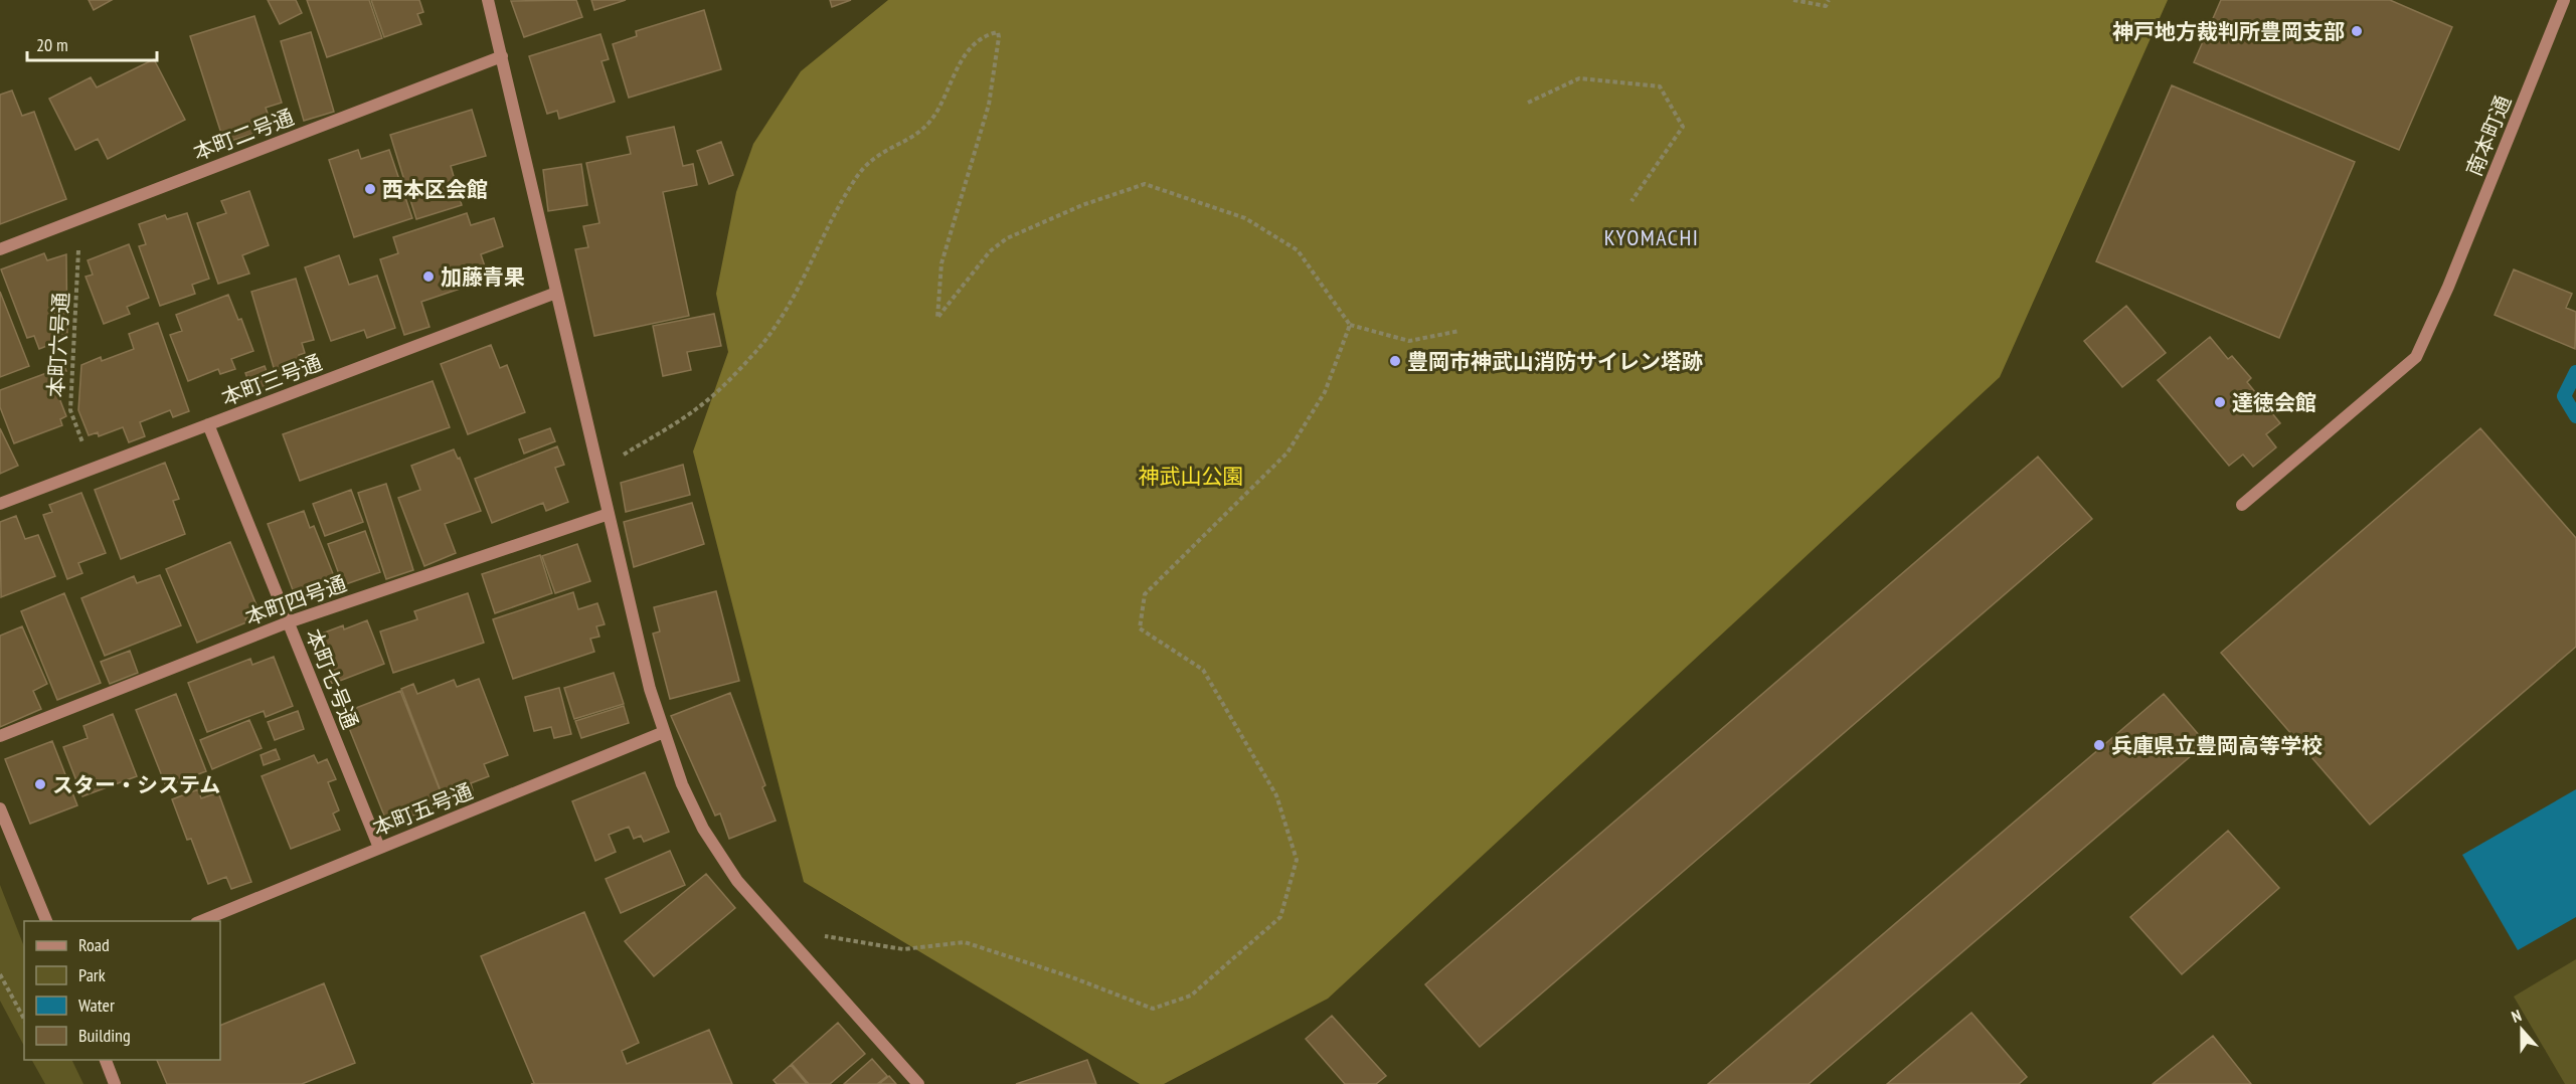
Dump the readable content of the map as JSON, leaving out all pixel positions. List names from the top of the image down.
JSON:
{
  "streets": {
    "street": [
      "本町二号通",
      "南本町通",
      "本町三号通",
      "本町四号通",
      "本町七号通",
      "本町五号通"
    ],
    "path": ["本町六号通"]
  },
  "crossings": [
    ["本町二号通", "本町六号通"],
    ["本町六号通", "本町三号通"],
    ["本町三号通", "本町七号通"],
    ["本町四号通", "本町七号通"],
    ["本町七号通", "本町五号通"]
  ],
  "districts": ["KYOMACHI"],
  "parks": ["神武山公園"],
  "places": [
    "神戸地方裁判所豊岡支部",
    "西本区会館",
    "加藤青果",
    "豊岡市神武山消防サイレン塔跡",
    "達徳会館",
    "兵庫県立豊岡高等学校",
    "スター・システム"
  ],
  "legend": [
    "Road",
    "Park",
    "Water",
    "Building"
  ],
  "scale_bar": "20 m",
  "north": "top"
}
